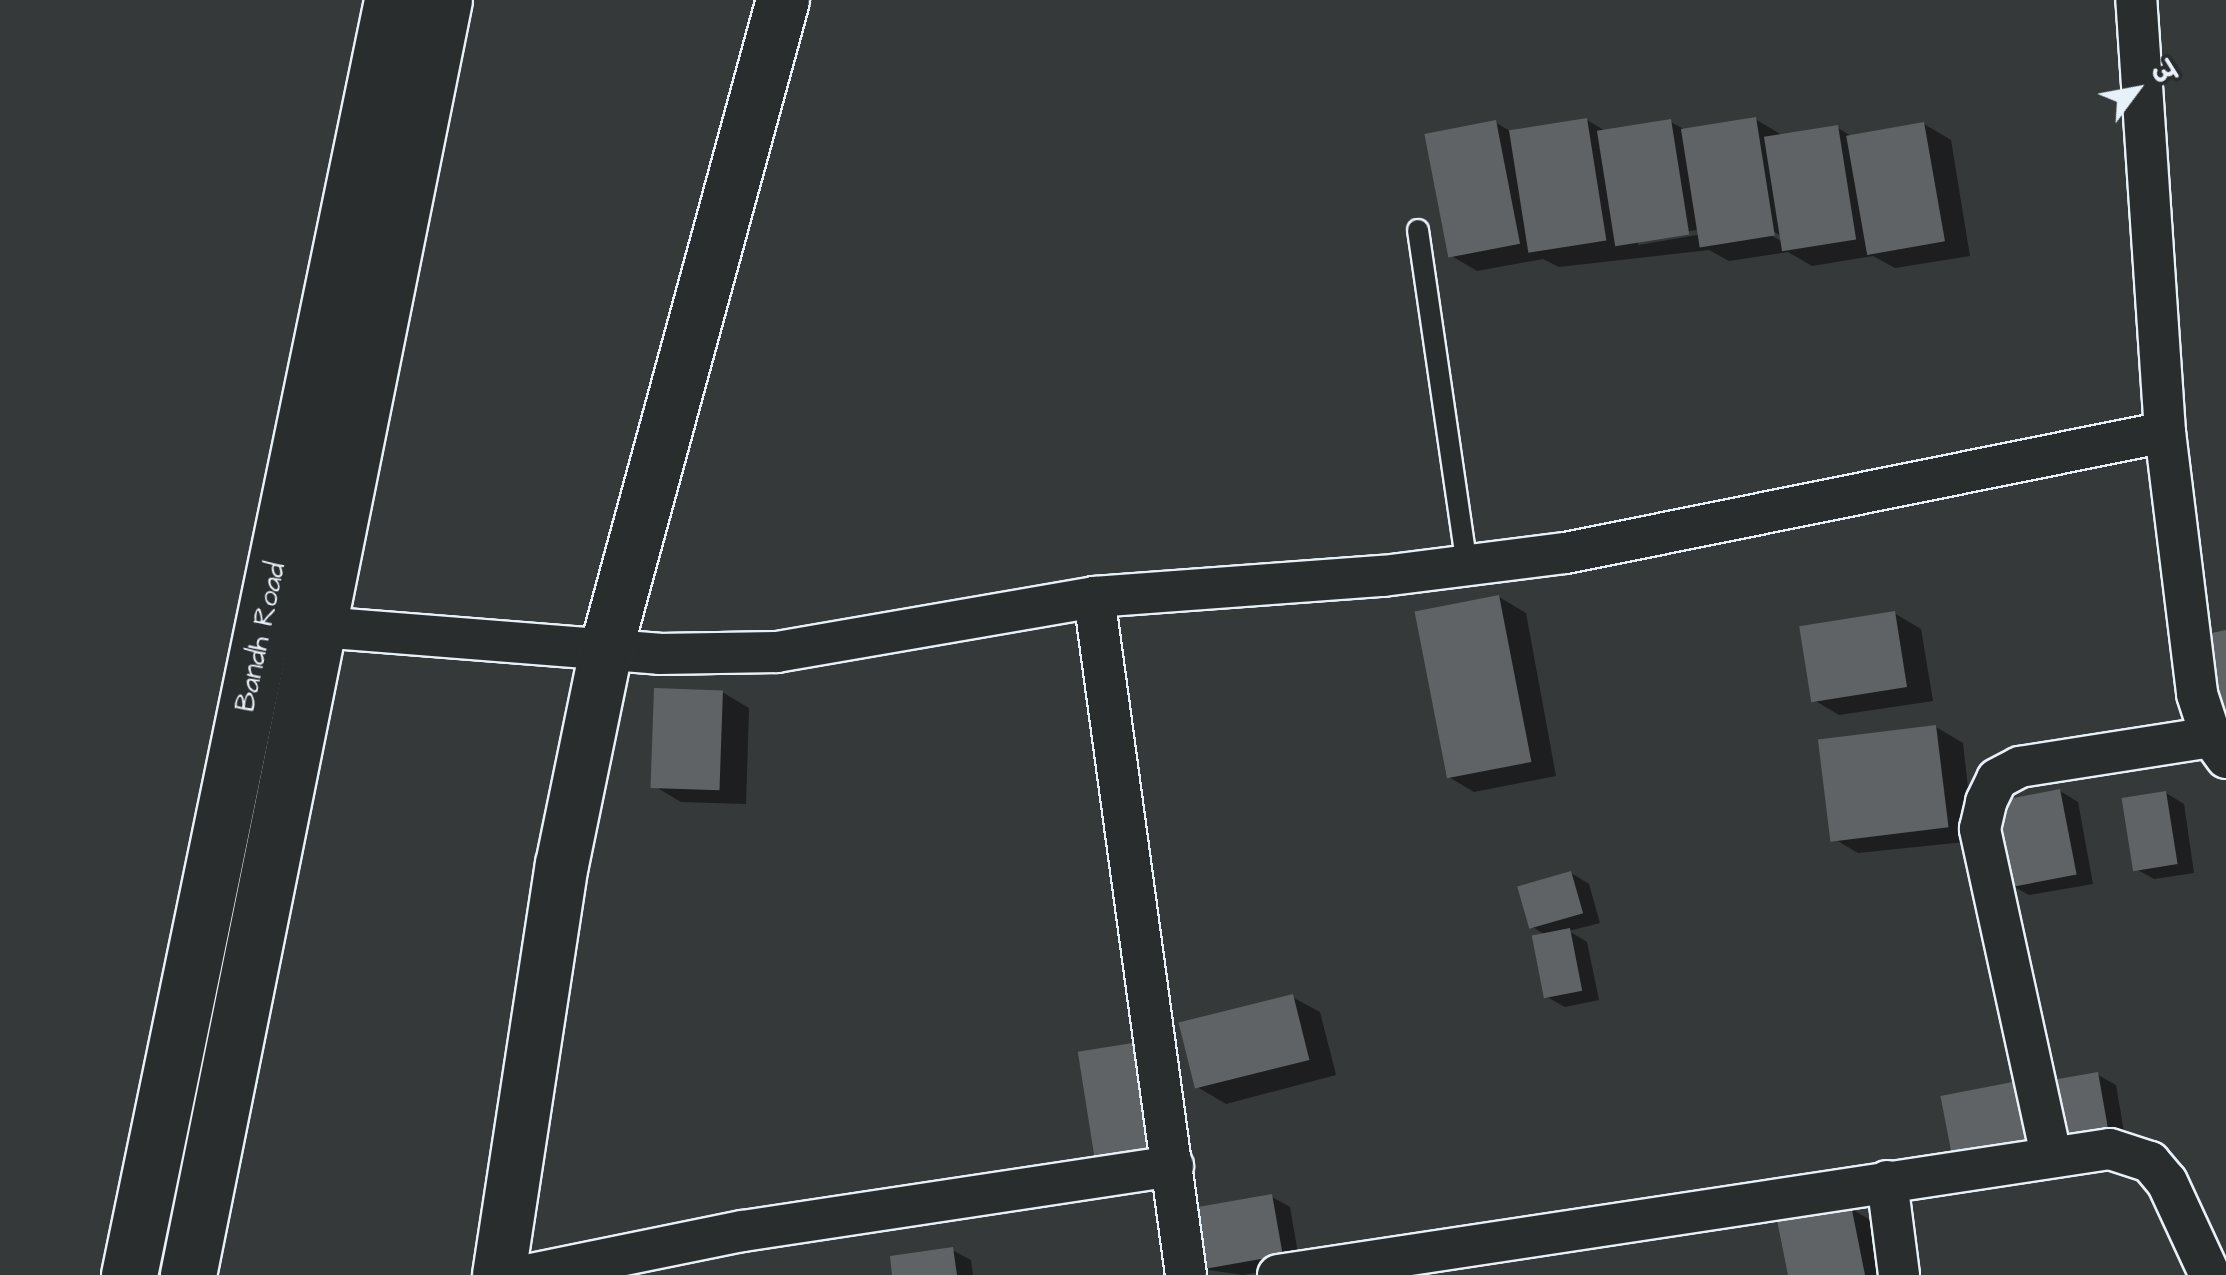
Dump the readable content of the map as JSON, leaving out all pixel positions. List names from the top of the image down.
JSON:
{
  "streets": {
    "main road": ["Bandh Road"]
  },
  "north": "top right"
}
